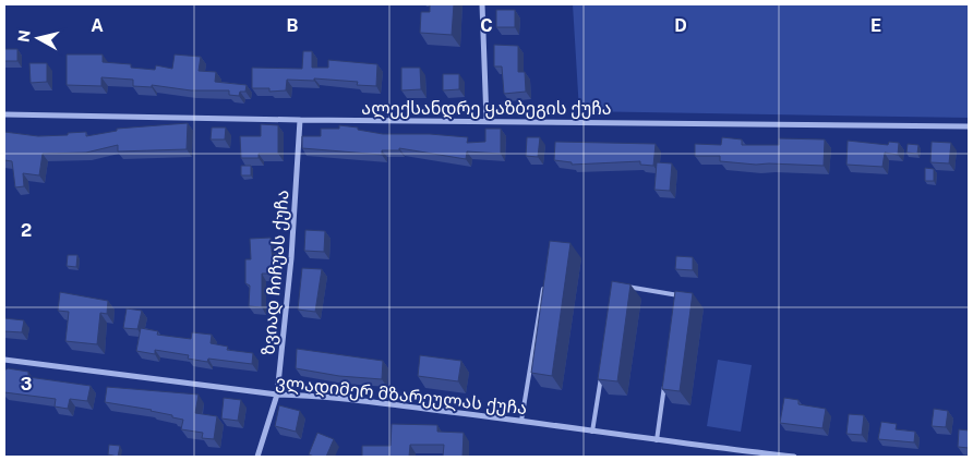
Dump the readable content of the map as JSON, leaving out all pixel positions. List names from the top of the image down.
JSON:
{
  "streets": {
    "street": ["ალექსანდრე ყაზბეგის ქუჩა", "ზვიად ჩიჩუას ქუჩა", "ვლადიმერ მზარეულას ქუჩა"]
  },
  "crossings": [
    ["ალექსანდრე ყაზბეგის ქუჩა", "ზვიად ჩიჩუას ქუჩა"],
    ["ზვიად ჩიჩუას ქუჩა", "ვლადიმერ მზარეულას ქუჩა"]
  ],
  "north": "left",
  "grid": {
    "columns": [
      "A",
      "B",
      "C",
      "D",
      "E"
    ],
    "rows": ["2", "3"]
  }
}
